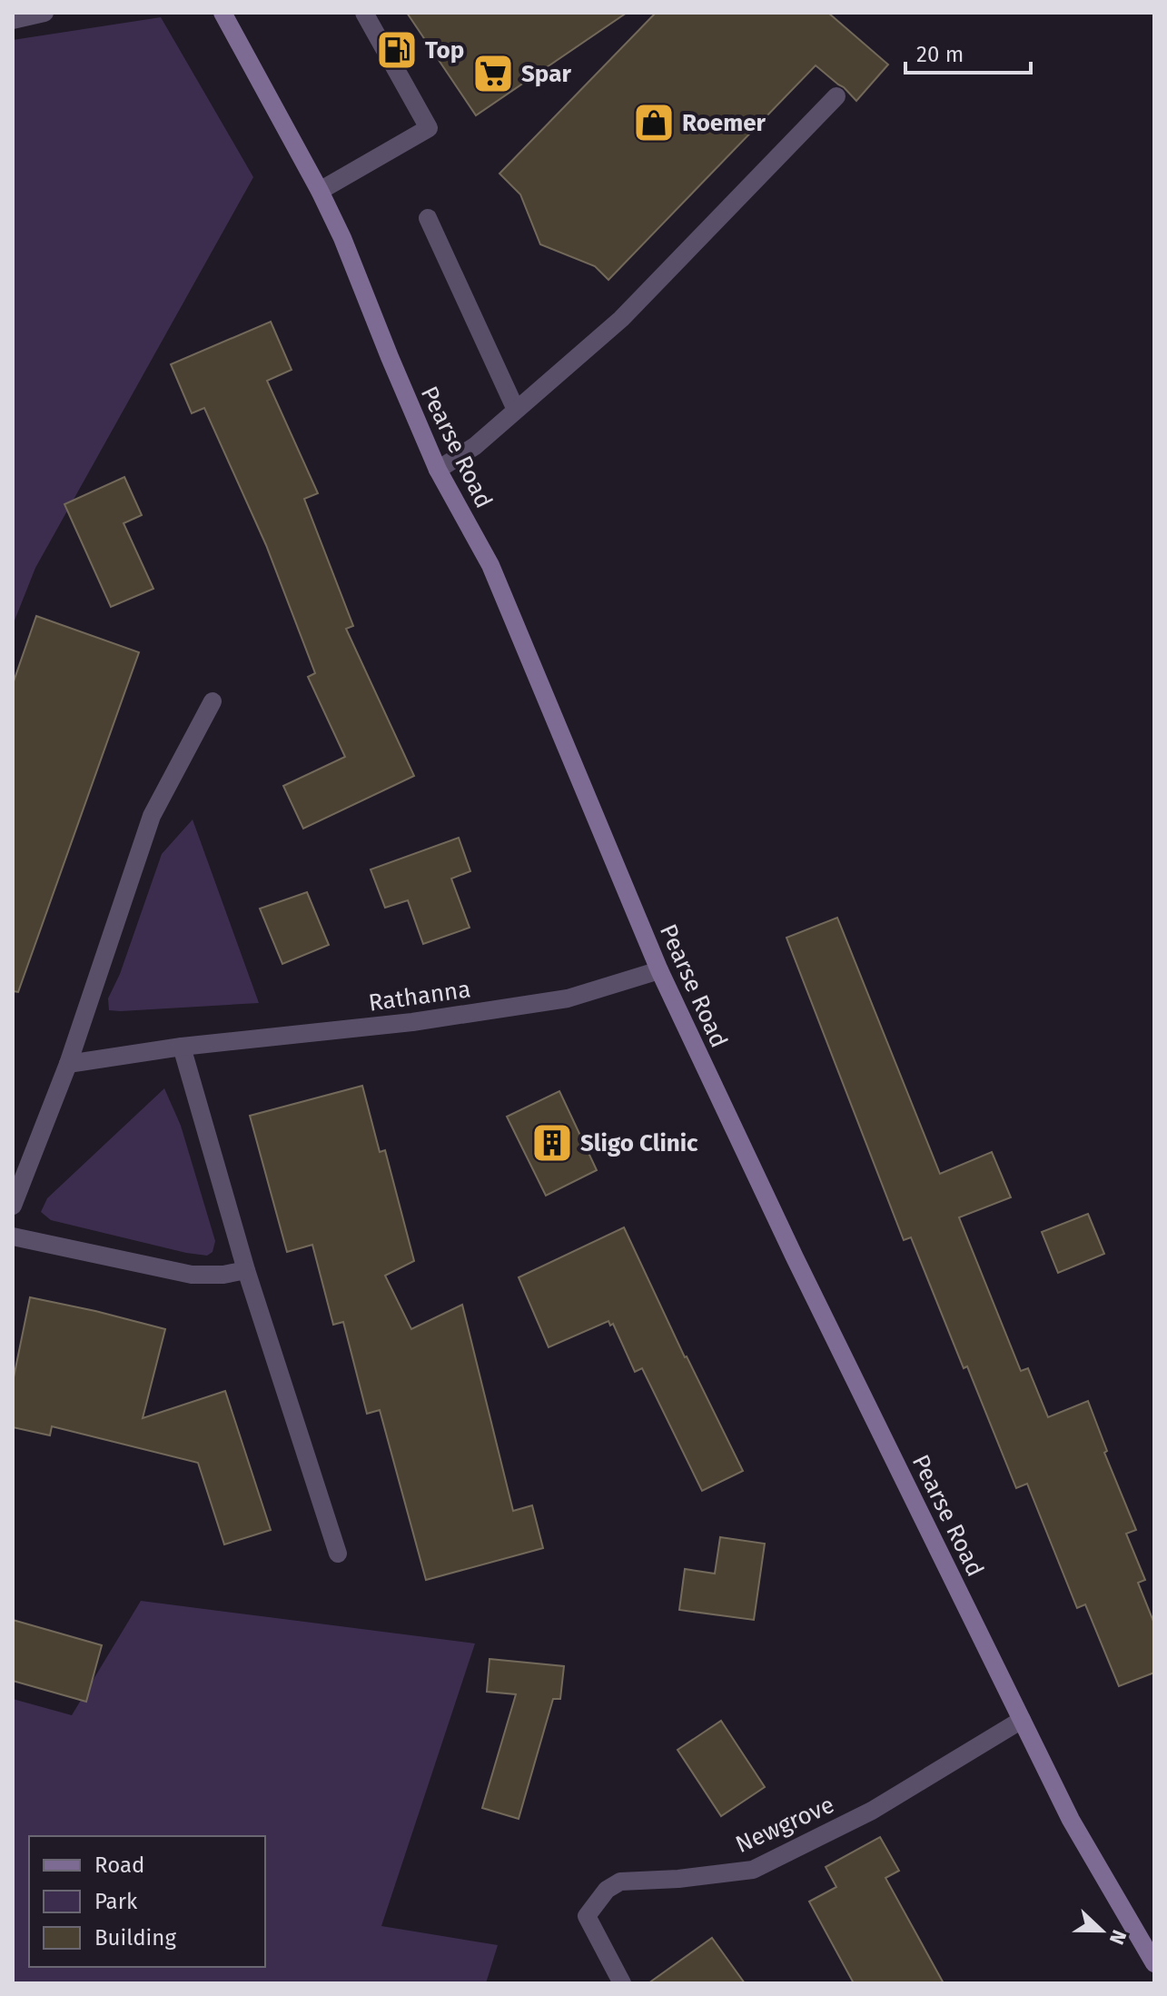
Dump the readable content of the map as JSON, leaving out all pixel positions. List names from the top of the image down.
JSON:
{
  "streets": {
    "main road": ["Pearse Road"],
    "street": ["Rathanna", "Newgrove"]
  },
  "crossings": [
    ["Pearse Road", "Rathanna"],
    ["Pearse Road", "Newgrove"]
  ],
  "places": {
    "fuel station": ["Top"],
    "supermarket": ["Spar"],
    "shop": ["Roemer"],
    "building": ["Sligo Clinic"]
  },
  "legend": ["Road", "Park", "Building"],
  "scale_bar": "20 m",
  "north": "right"
}
